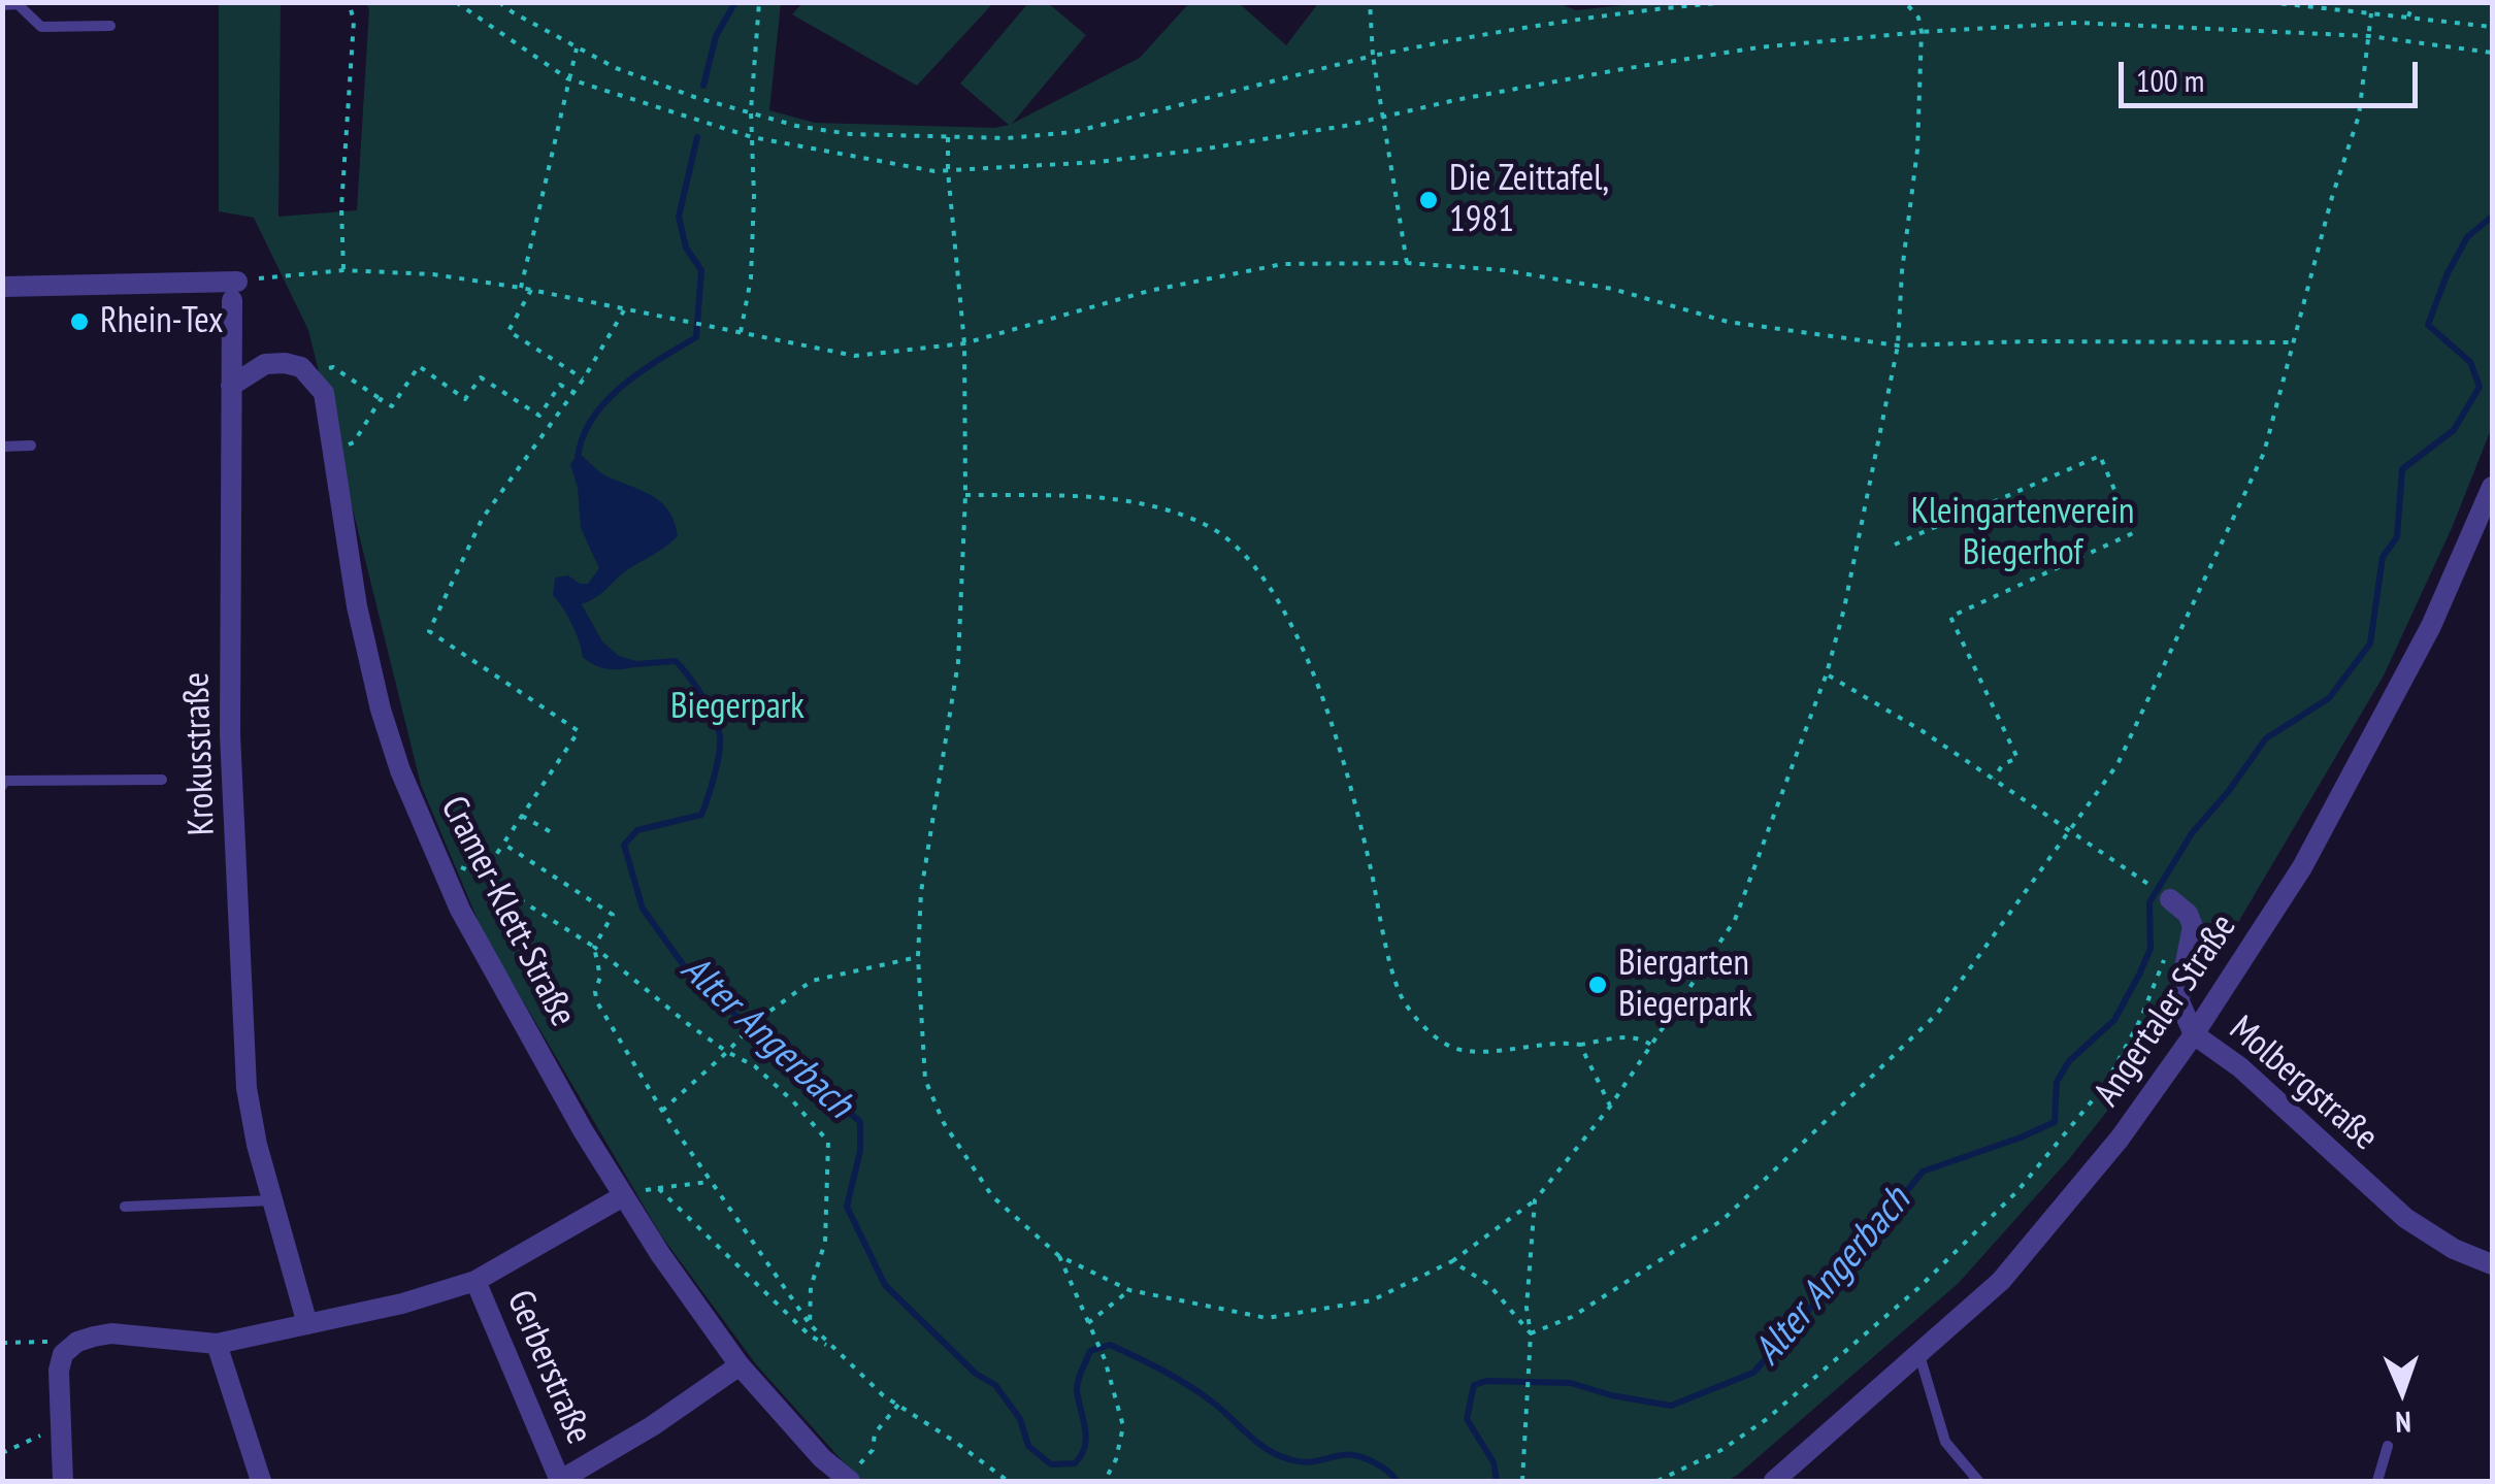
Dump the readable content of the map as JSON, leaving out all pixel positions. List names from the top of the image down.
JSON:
{
  "streets": {
    "street": [
      "Krokusstraße",
      "Cramer-Klett-Straße",
      "Angertaler Straße",
      "Molbergstraße",
      "Gerberstraße"
    ]
  },
  "crossings": [
    ["Angertaler Straße", "Molbergstraße"]
  ],
  "water": ["Alter Angerbach"],
  "parks": ["Kleingartenverein Biegerhof", "Biegerpark"],
  "places": ["Die Zeittafel, 1981", "Rhein-Tex", "Biergarten Biegerpark"],
  "scale_bar": "100 m",
  "north": "bottom"
}
